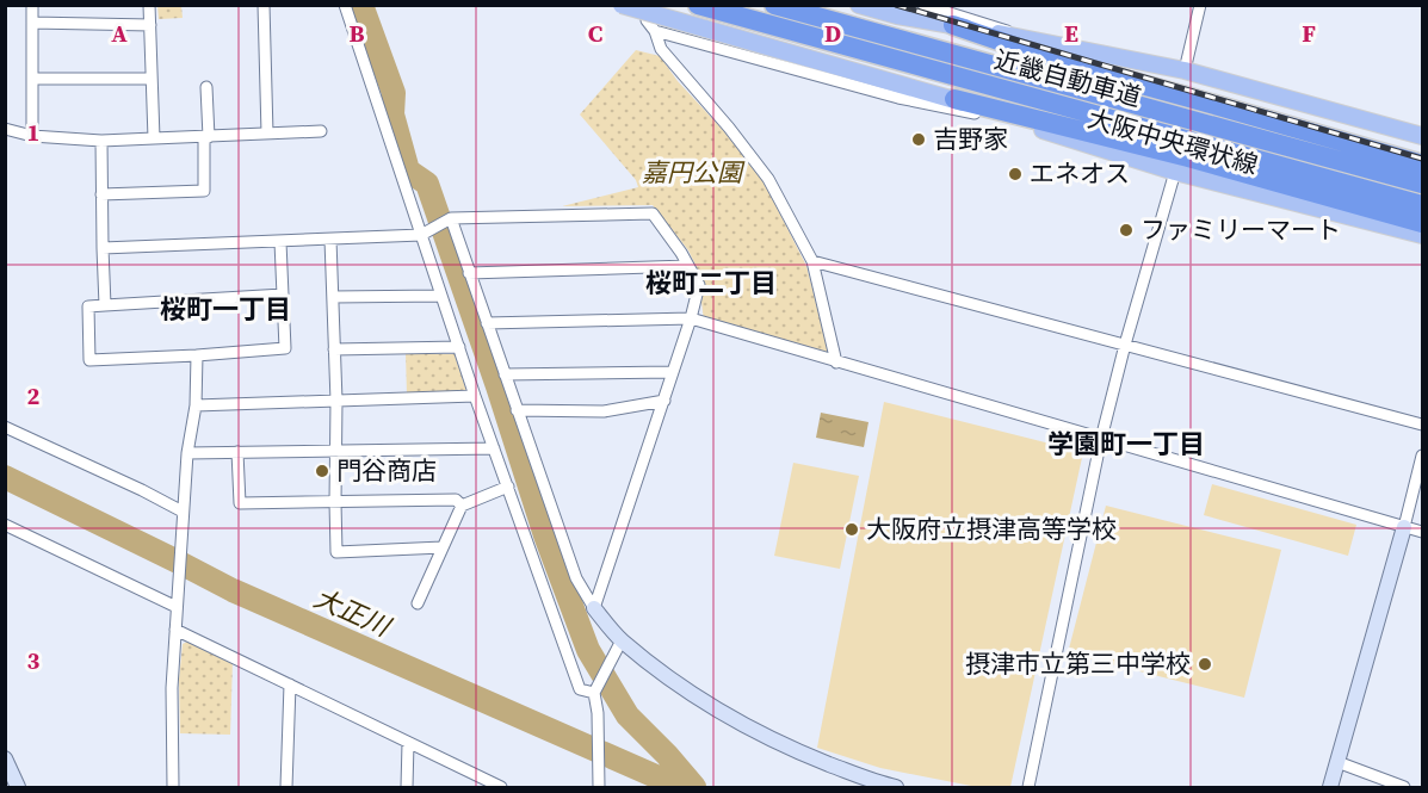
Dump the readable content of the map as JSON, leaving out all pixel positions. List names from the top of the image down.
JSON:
{
  "streets": {
    "highway": ["近畿自動車道"],
    "main road": ["大阪中央環状線"]
  },
  "districts": ["桜町二丁目", "桜町一丁目", "学園町一丁目"],
  "water": ["大正川"],
  "parks": ["嘉円公園"],
  "places": [
    "吉野家",
    "エネオス",
    "ファミリーマート",
    "門谷商店",
    "大阪府立摂津高等学校",
    "摂津市立第三中学校"
  ],
  "grid": {
    "columns": [
      "A",
      "B",
      "C",
      "D",
      "E",
      "F"
    ],
    "rows": ["1", "2", "3"]
  }
}
